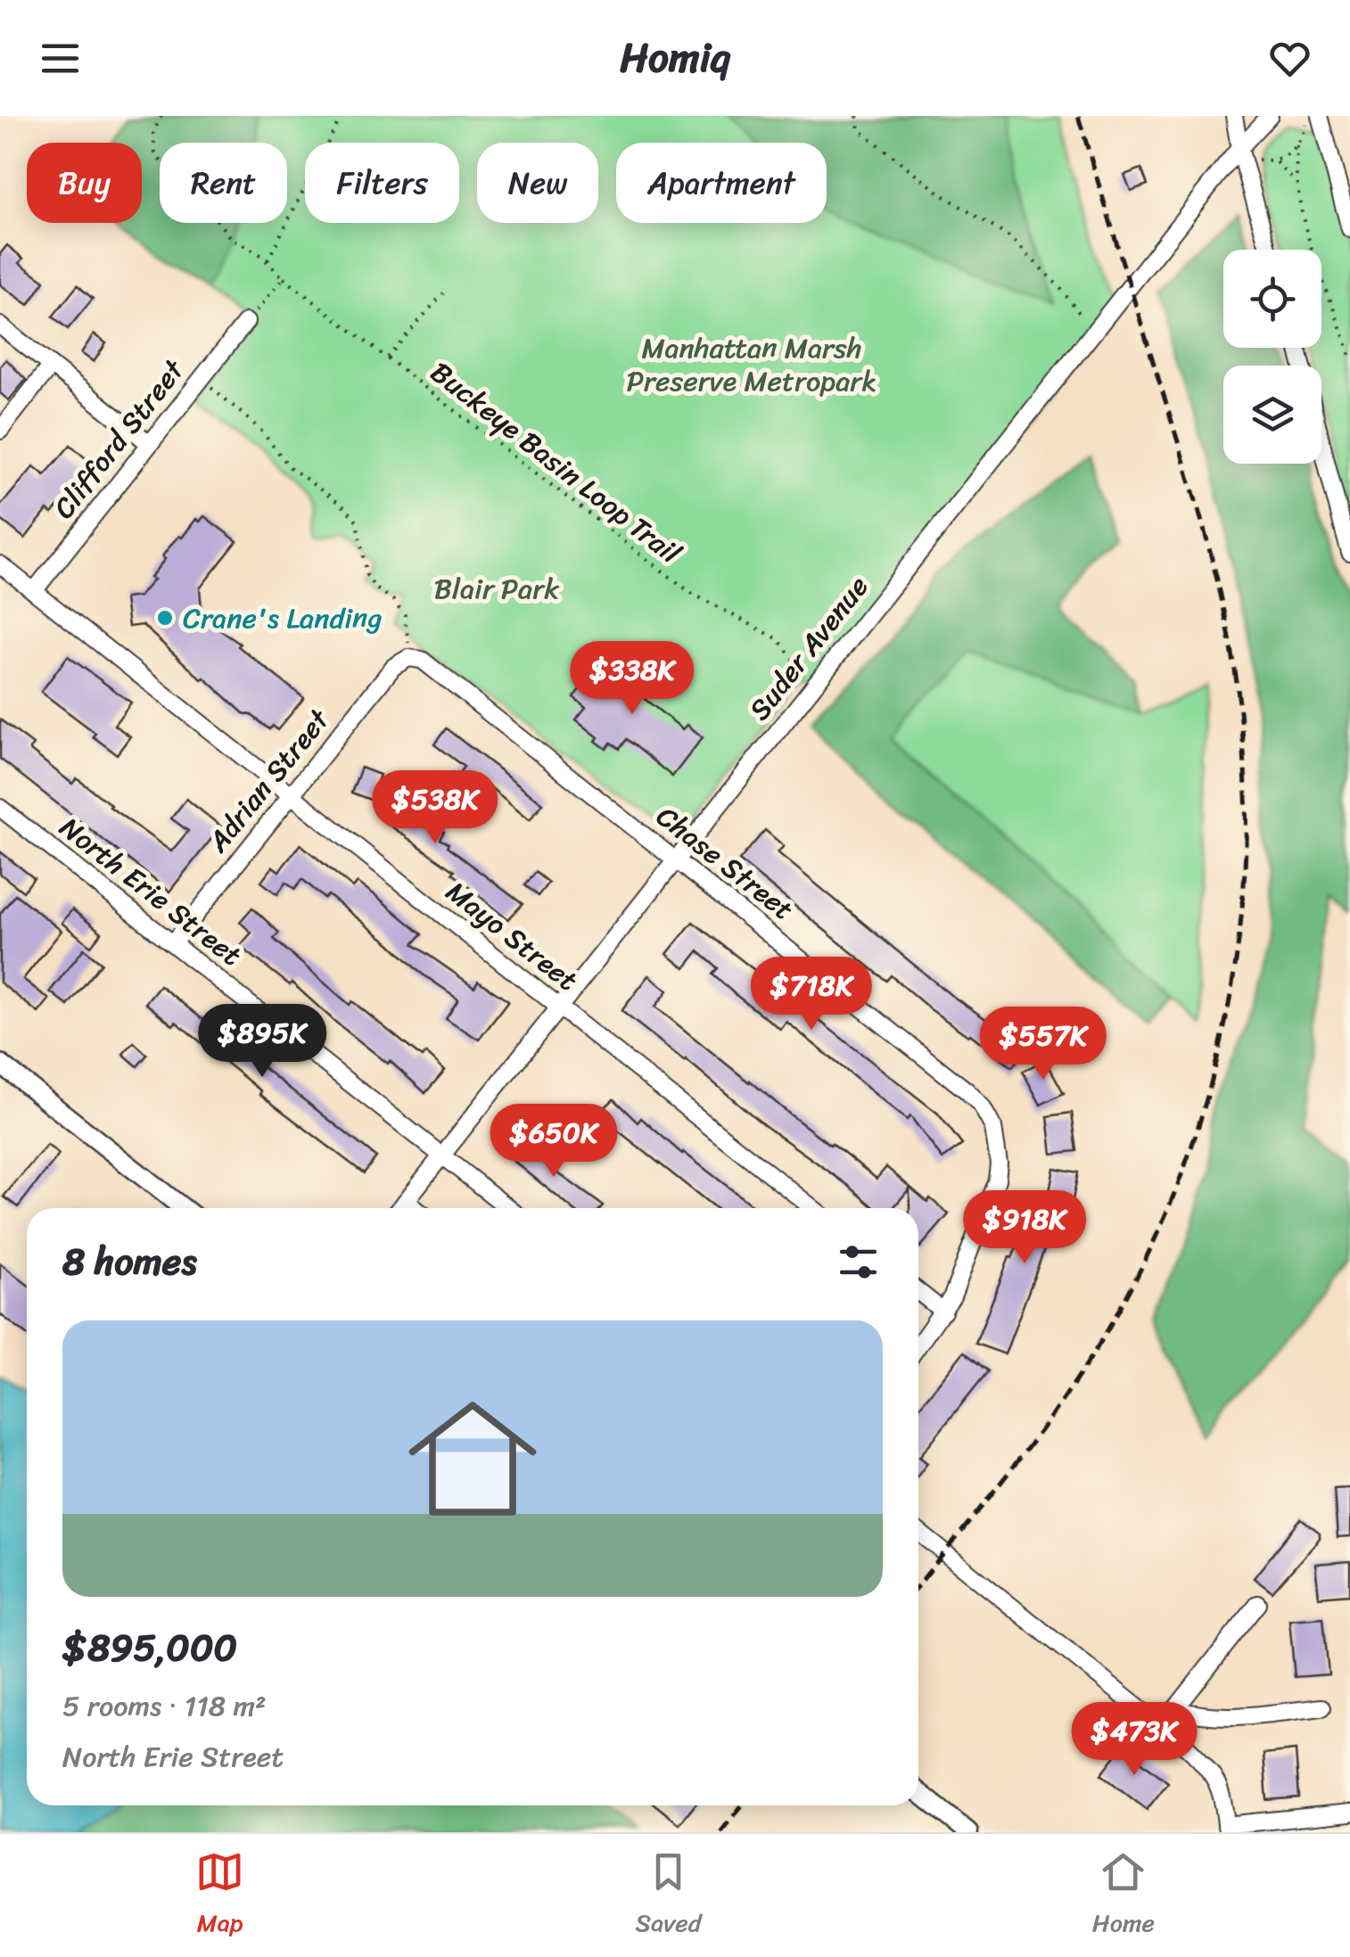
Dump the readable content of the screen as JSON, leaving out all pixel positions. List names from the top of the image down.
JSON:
{
  "streets": {
    "street": [
      "Clifford Street",
      "Suder Avenue",
      "Adrian Street",
      "Chase Street",
      "North Erie Street",
      "Mayo Street"
    ],
    "path": ["Buckeye Basin Loop Trail"]
  },
  "crossings": [
    ["Clifford Street", "Mayo Street"],
    ["Suder Avenue", "Chase Street"],
    ["Suder Avenue", "North Erie Street"],
    ["Suder Avenue", "Mayo Street"],
    ["Adrian Street", "Chase Street"],
    ["Adrian Street", "North Erie Street"],
    ["Adrian Street", "Mayo Street"]
  ],
  "parks": ["Manhattan Marsh Preserve Metropark", "Blair Park"],
  "places": ["Crane's Landing"],
  "page": {
    "header": "Homiq",
    "chip": [
      "Buy",
      "Rent",
      "Filters",
      "New",
      "Apartment"
    ],
    "price": [
      "$338K",
      "$538K",
      "$718K",
      "$895K",
      "$557K",
      "$650K",
      "$918K",
      "$473K"
    ],
    "heading": "8 homes",
    "list": [
      {
        "name": "$895,000",
        "note": "5 rooms · 118 m² · North Erie Street"
      }
    ],
    "tabs": ["Map", "Saved", "Home"]
  }
}
